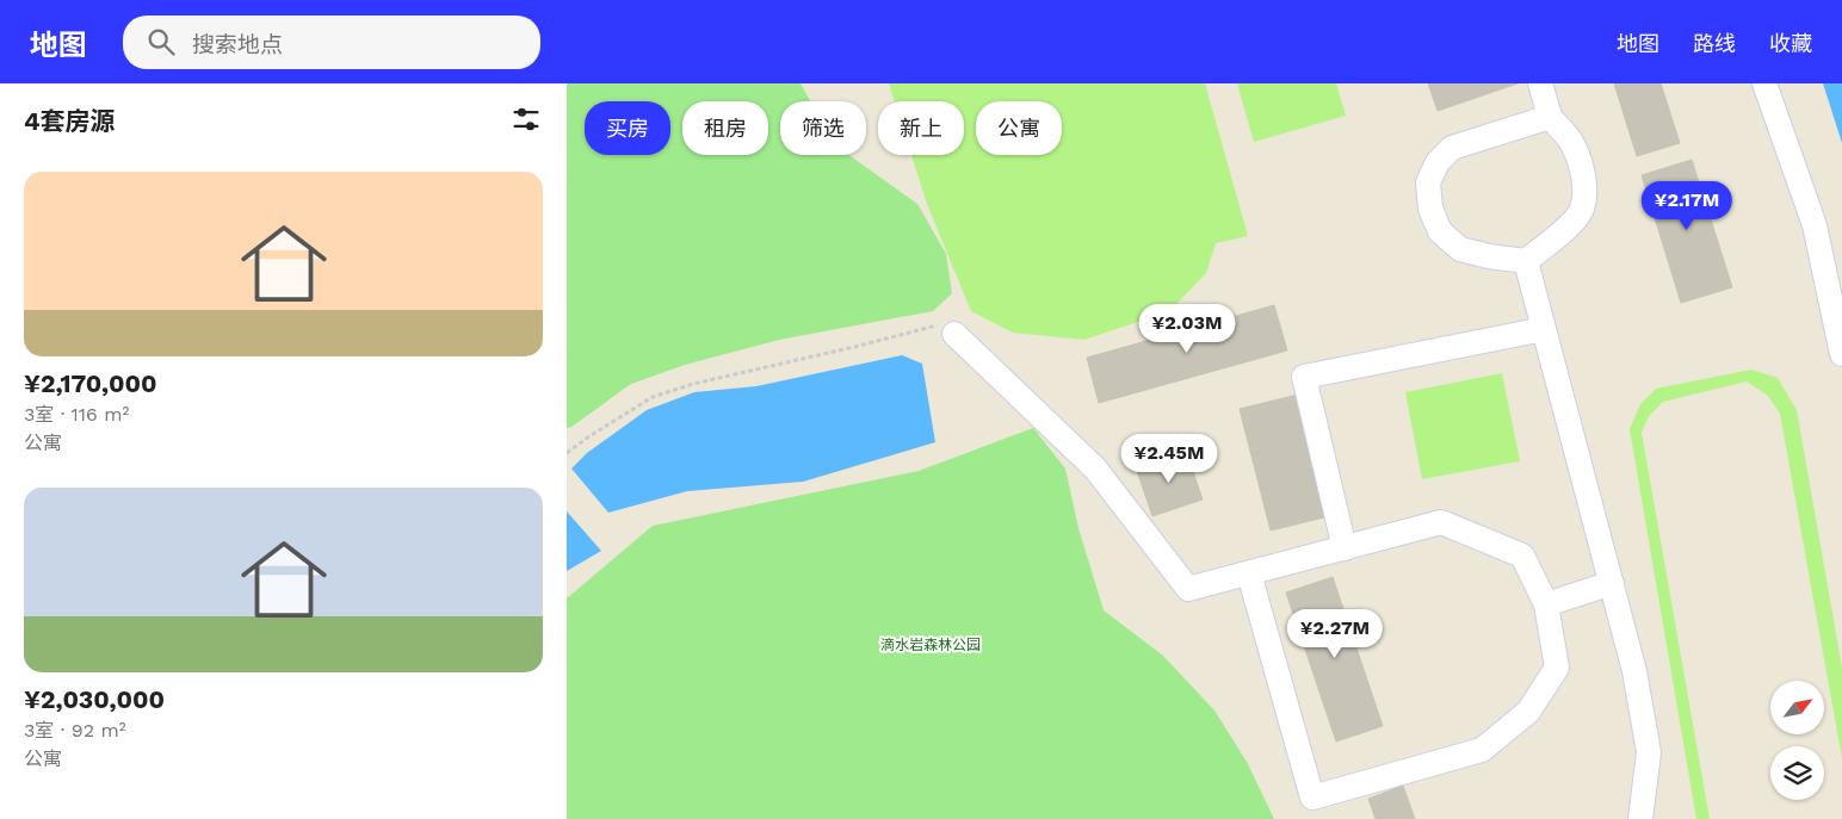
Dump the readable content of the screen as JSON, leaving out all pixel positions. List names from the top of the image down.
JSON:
{
  "parks": ["滴水岩森林公园"],
  "north": "top right",
  "page": {
    "header": "地图",
    "search": "搜索地点",
    "nav": ["地图", "路线", "收藏"],
    "heading": "4套房源",
    "chip": [
      "买房",
      "租房",
      "筛选",
      "新上",
      "公寓"
    ],
    "list": [
      {
        "name": "¥2,170,000",
        "note": "3室 · 116 m² · 公寓"
      },
      {
        "name": "¥2,030,000",
        "note": "3室 · 92 m² · 公寓"
      }
    ],
    "price": [
      "¥2.17M",
      "¥2.03M",
      "¥2.45M",
      "¥2.27M"
    ]
  }
}
